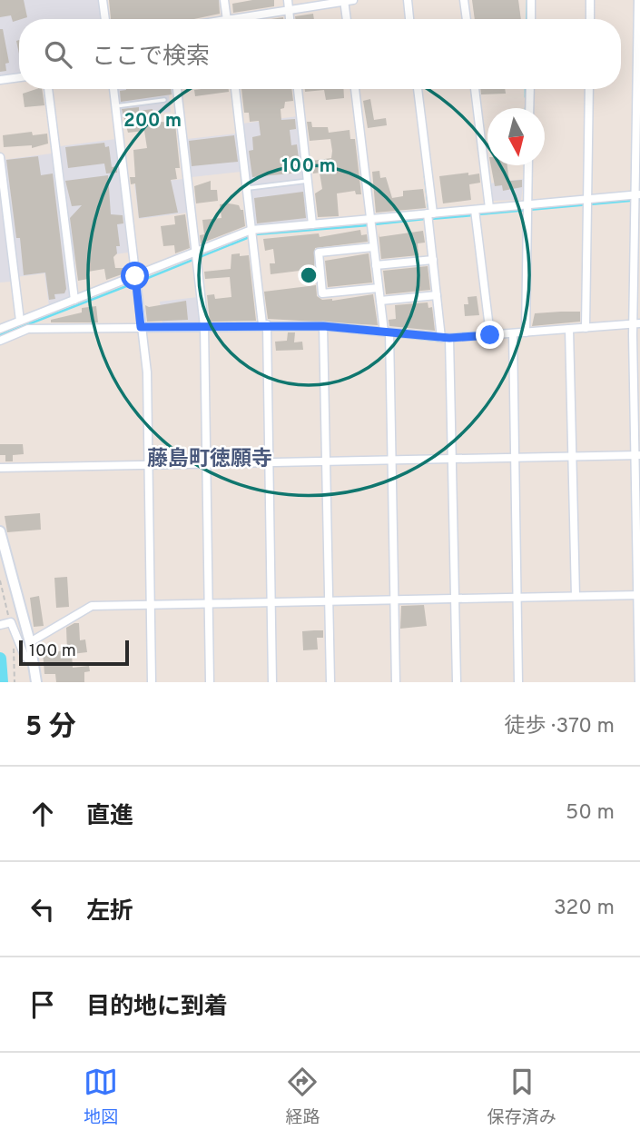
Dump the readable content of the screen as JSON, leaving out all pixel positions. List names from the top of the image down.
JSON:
{
  "districts": ["藤島町徳願寺"],
  "scale_bar": "100 m",
  "north": "bottom",
  "page": {
    "search": "ここで検索",
    "scale": "100 m",
    "heading": ["5 分", "徒歩 · 370 m"],
    "list": [
      ["直進", "50 m"],
      ["左折", "320 m"],
      "目的地に到着"
    ],
    "nav": ["地図", "経路", "保存済み"]
  },
  "rings": ["200 m", "100 m"]
}
